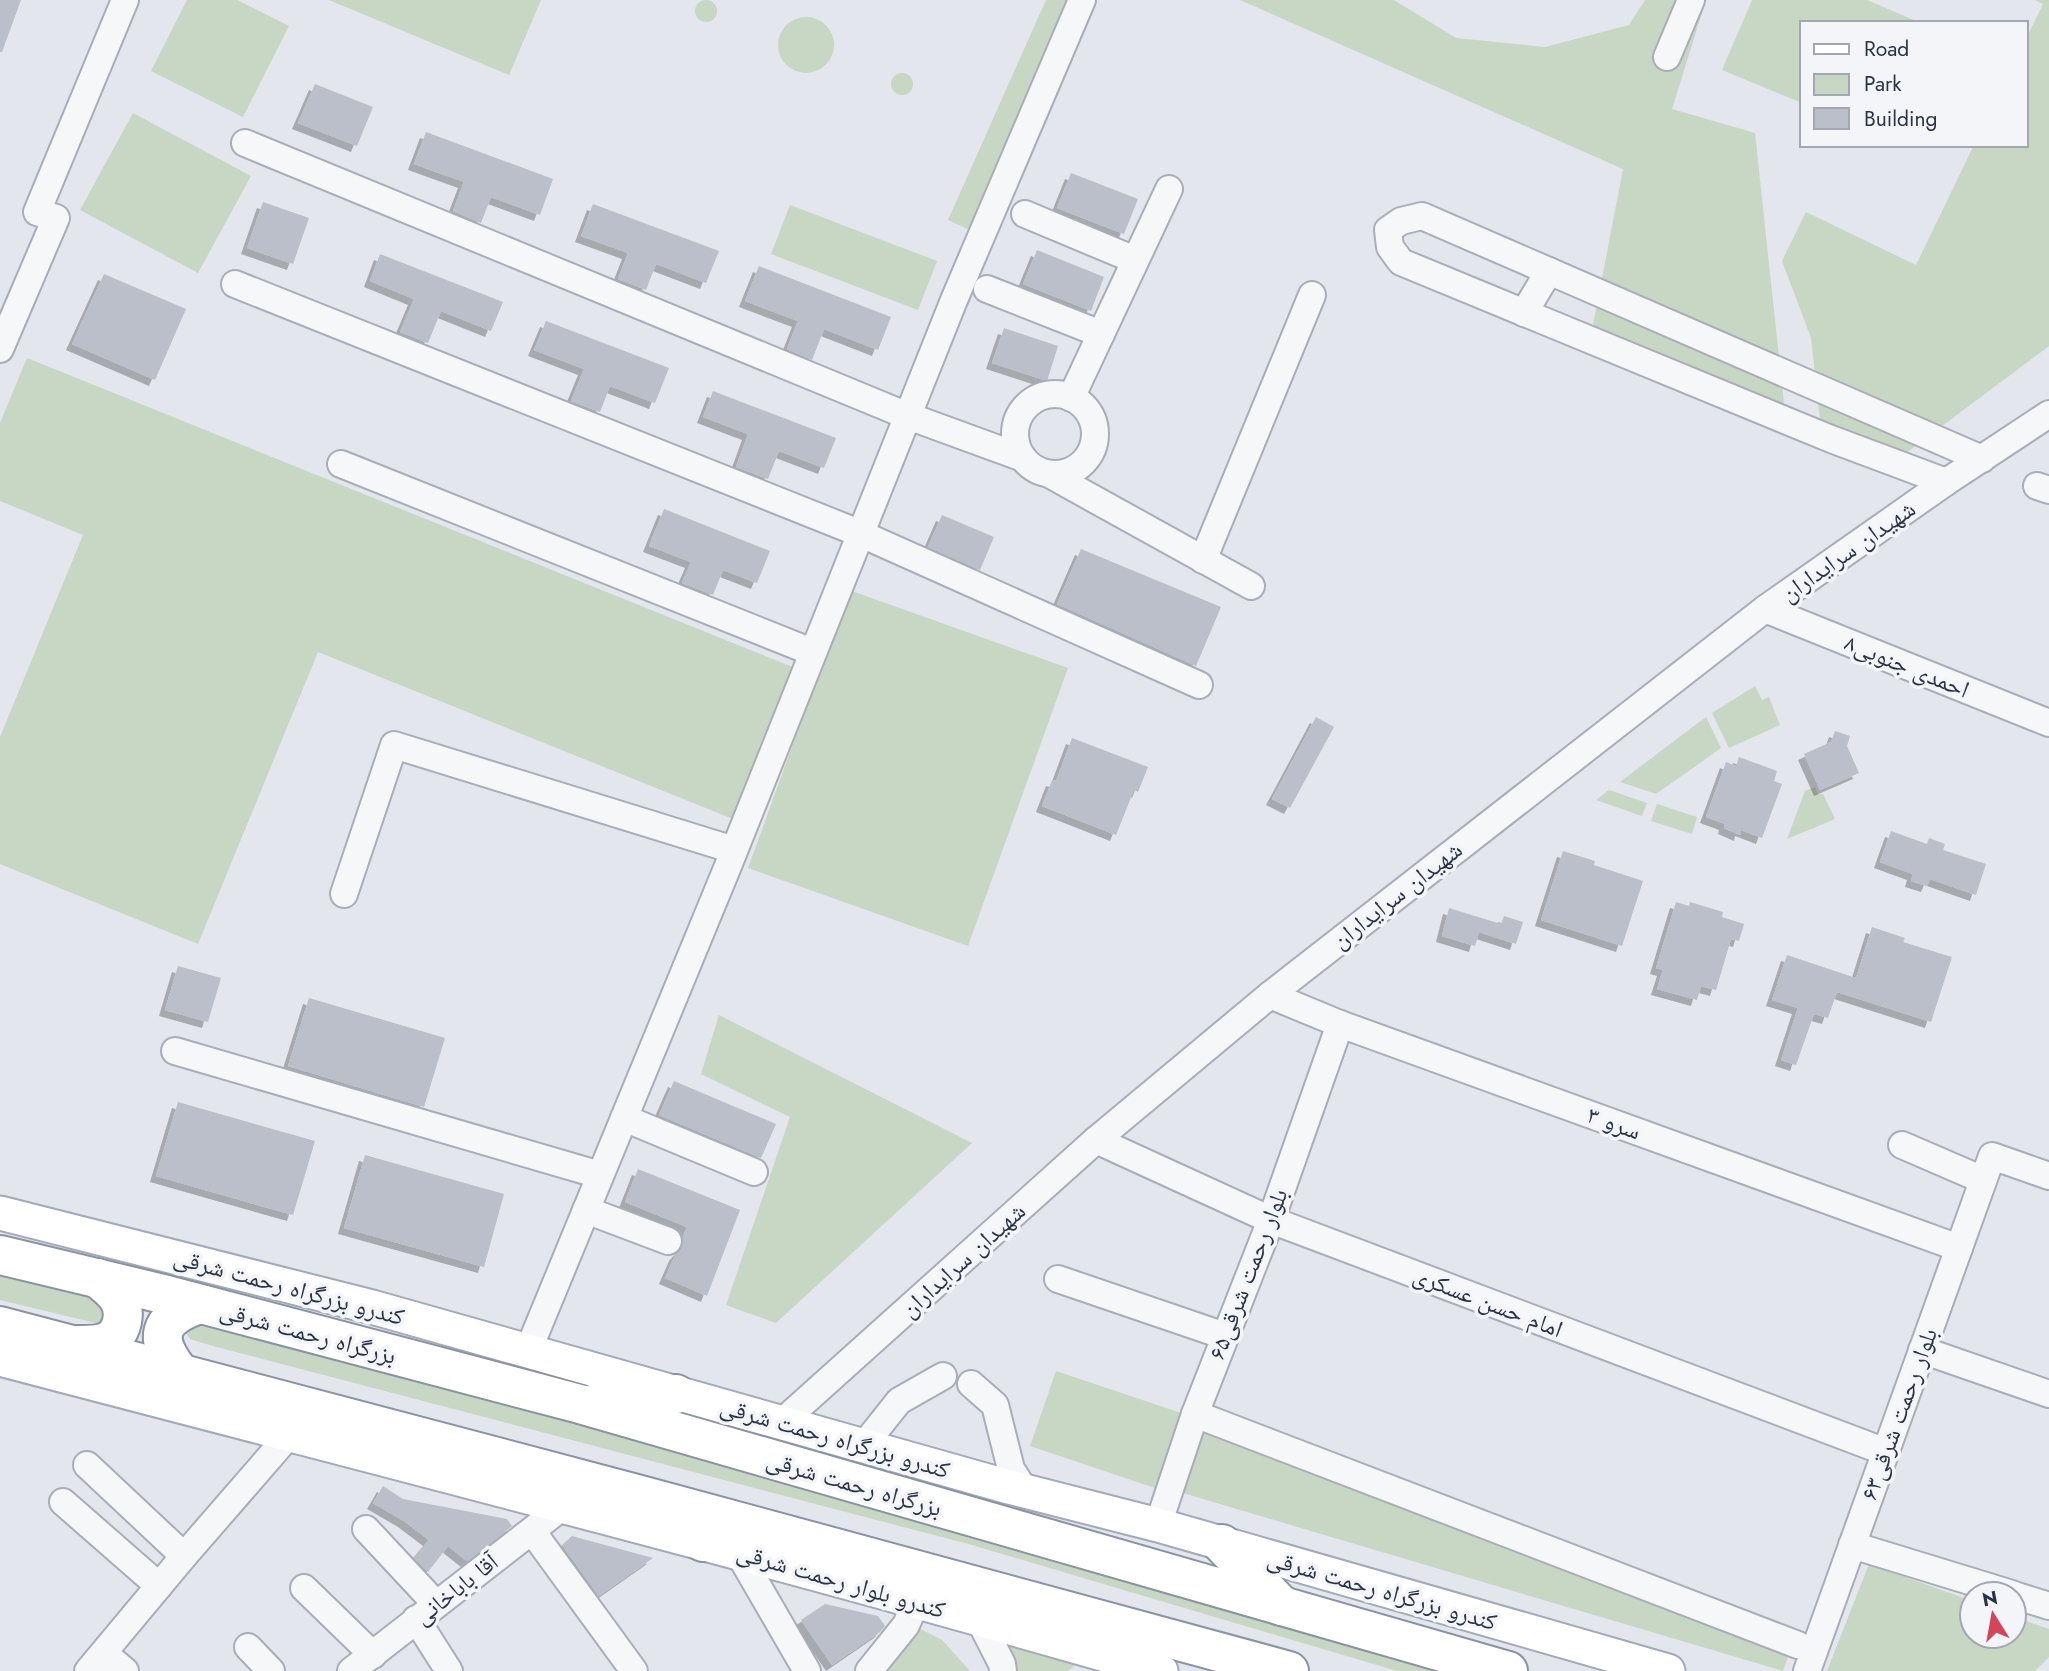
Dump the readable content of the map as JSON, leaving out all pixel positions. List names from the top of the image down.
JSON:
{
  "streets": {
    "highway": ["بزرگراه رحمت شرقی"],
    "main road": ["کندرو بزرگراه رحمت شرقی", "کندرو بلوار رحمت شرقی"],
    "street": [
      "شهیدان سرایداران",
      "احمدی جنوبی۸",
      "سرو ۳",
      "بلوار رحمت شرقی۶۵",
      "امام حسن عسکری",
      "بلوار رحمت شرقی۶۳",
      "آقا باباخانی"
    ]
  },
  "crossings": [
    ["شهیدان سرایداران", "احمدی جنوبی۸"],
    ["شهیدان سرایداران", "سرو ۳"],
    ["شهیدان سرایداران", "کندرو بزرگراه رحمت شرقی"],
    ["شهیدان سرایداران", "امام حسن عسکری"],
    ["سرو ۳", "بلوار رحمت شرقی۶۵"],
    ["سرو ۳", "بلوار رحمت شرقی۶۳"],
    ["بلوار رحمت شرقی۶۵", "کندرو بزرگراه رحمت شرقی"],
    ["بلوار رحمت شرقی۶۵", "امام حسن عسکری"],
    ["امام حسن عسکری", "بلوار رحمت شرقی۶۳"]
  ],
  "legend": ["Road", "Park", "Building"],
  "north": "top"
}
